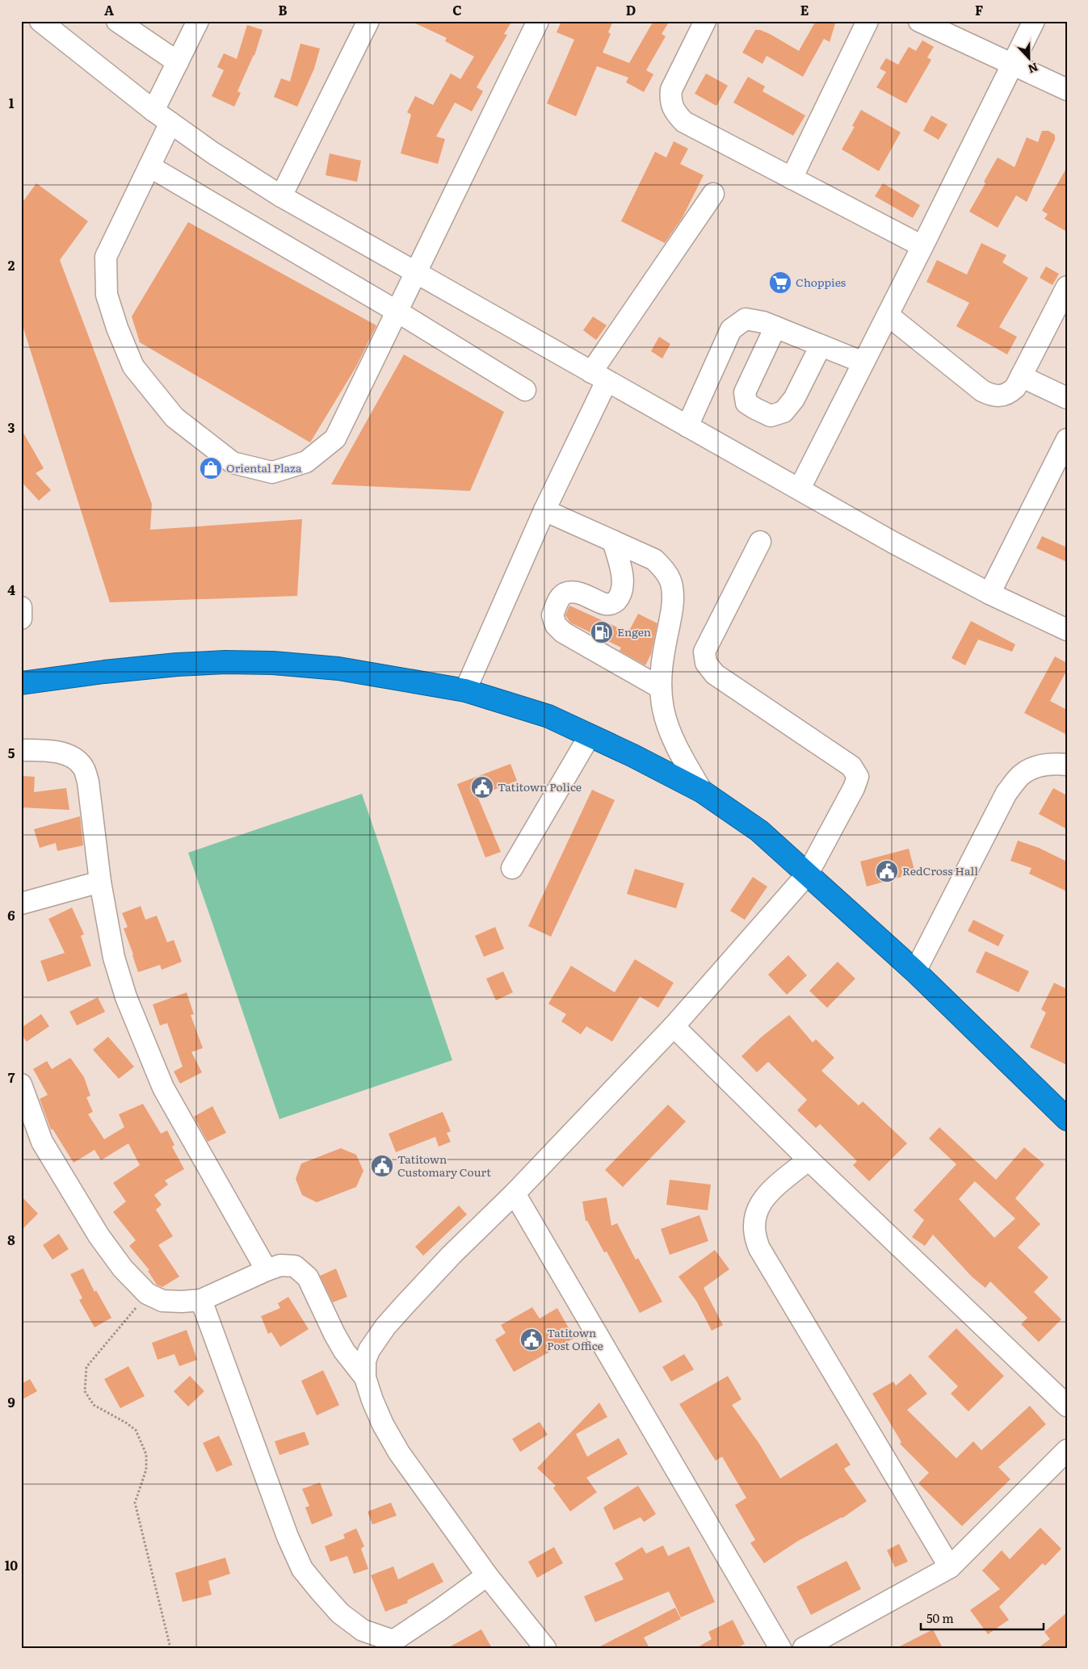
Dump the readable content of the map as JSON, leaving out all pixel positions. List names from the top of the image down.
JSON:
{
  "places": {
    "supermarket": ["Choppies"],
    "shop": ["Oriental Plaza"],
    "fuel station": ["Engen"],
    "public building": [
      "Tatitown Police",
      "RedCross Hall",
      "Tatitown Customary Court",
      "Tatitown Post Office"
    ]
  },
  "scale_bar": "50 m",
  "north": "bottom",
  "grid": {
    "columns": [
      "A",
      "B",
      "C",
      "D",
      "E",
      "F"
    ],
    "rows": [
      "1",
      "2",
      "3",
      "4",
      "5",
      "6",
      "7",
      "8",
      "9",
      "10"
    ]
  }
}
